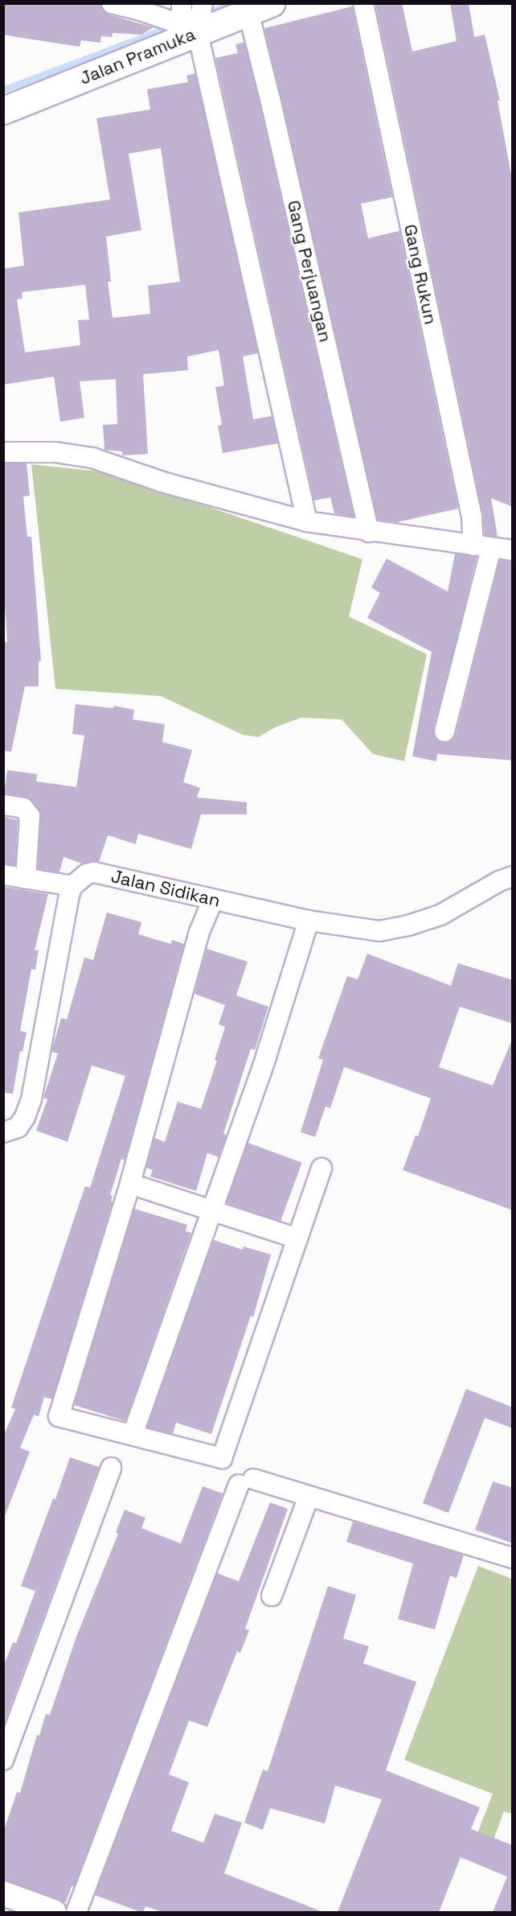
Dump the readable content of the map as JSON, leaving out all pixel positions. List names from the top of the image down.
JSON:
{
  "streets": {
    "main road": ["Jalan Pramuka"],
    "street": ["Gang Perjuangan", "Gang Rukun", "Jalan Sidikan"]
  },
  "crossings": [
    ["Jalan Pramuka", "Gang Perjuangan"]
  ]
}
